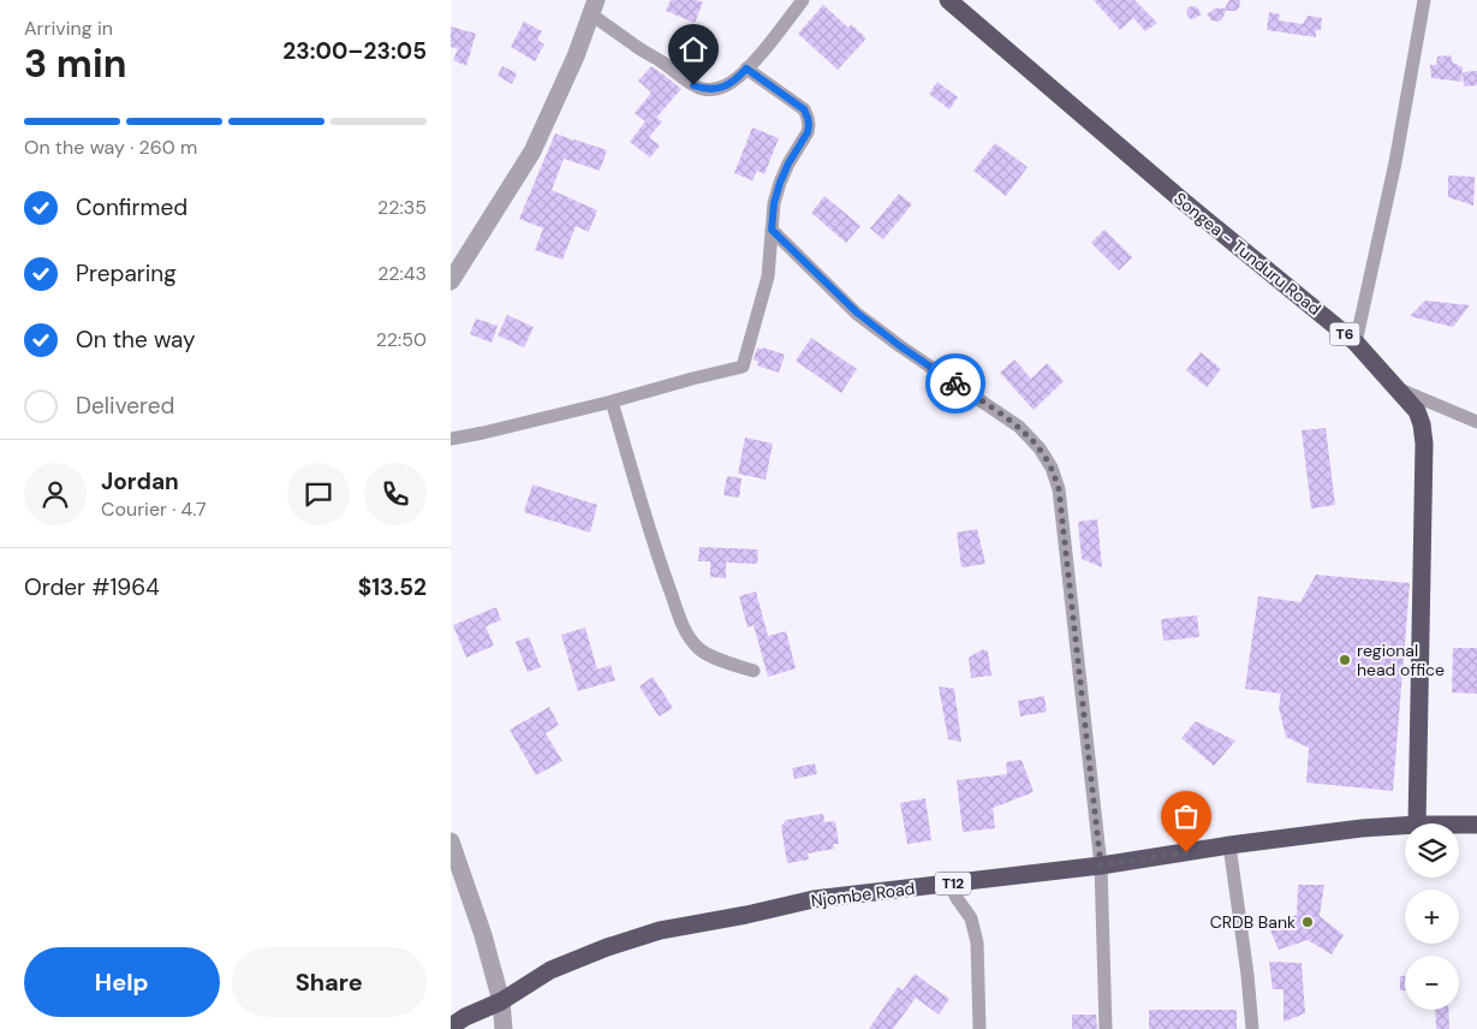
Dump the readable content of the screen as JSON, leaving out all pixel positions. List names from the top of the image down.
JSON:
{
  "streets": {
    "highway": [
      "Songea - Tunduru Road",
      "T6",
      "T12",
      "Njombe Road"
    ]
  },
  "places": ["regional head office", "CRDB Bank"],
  "page": {
    "heading": ["3 min", "Arriving in", "23:00–23:05"],
    "panel": [
      "Jordan",
      "Courier · 4.7",
      "Order #1964",
      "$13.52"
    ],
    "bar": "On the way · 260 m",
    "list": [
      ["Confirmed", "22:35"],
      ["Preparing", "22:43"],
      ["On the way", "22:50"],
      "Delivered"
    ],
    "map_buttons": ["+", "−"],
    "buttons": ["Help", "Share"]
  }
}
